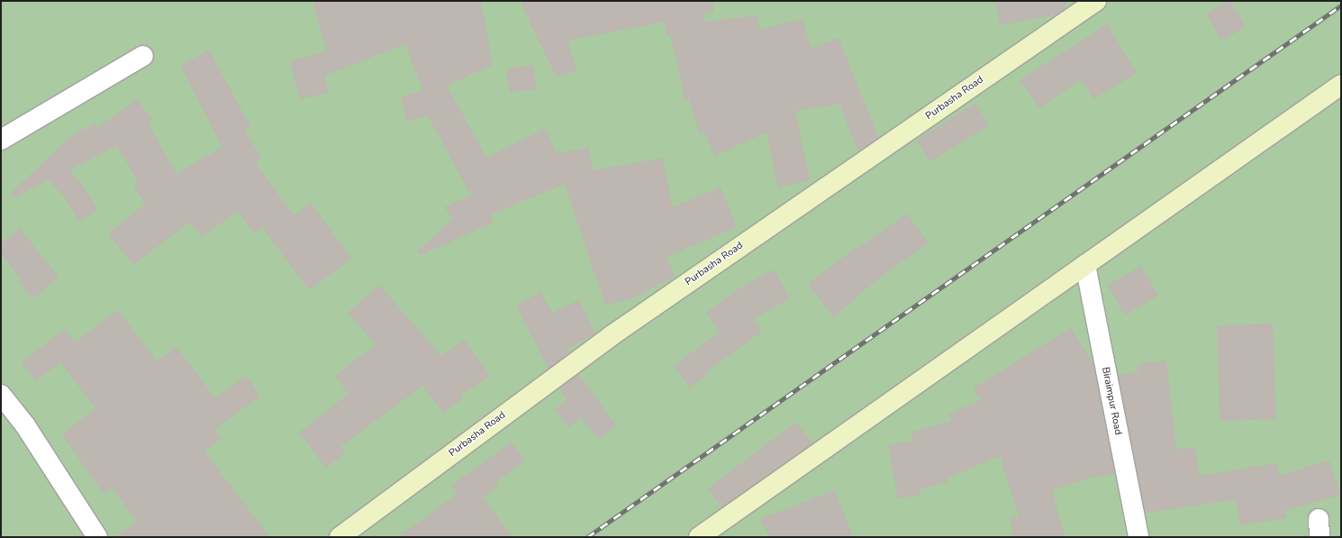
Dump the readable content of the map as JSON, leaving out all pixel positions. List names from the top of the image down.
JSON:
{
  "streets": {
    "street": ["Purbasha Road", "Biraimpur Road"]
  }
}
